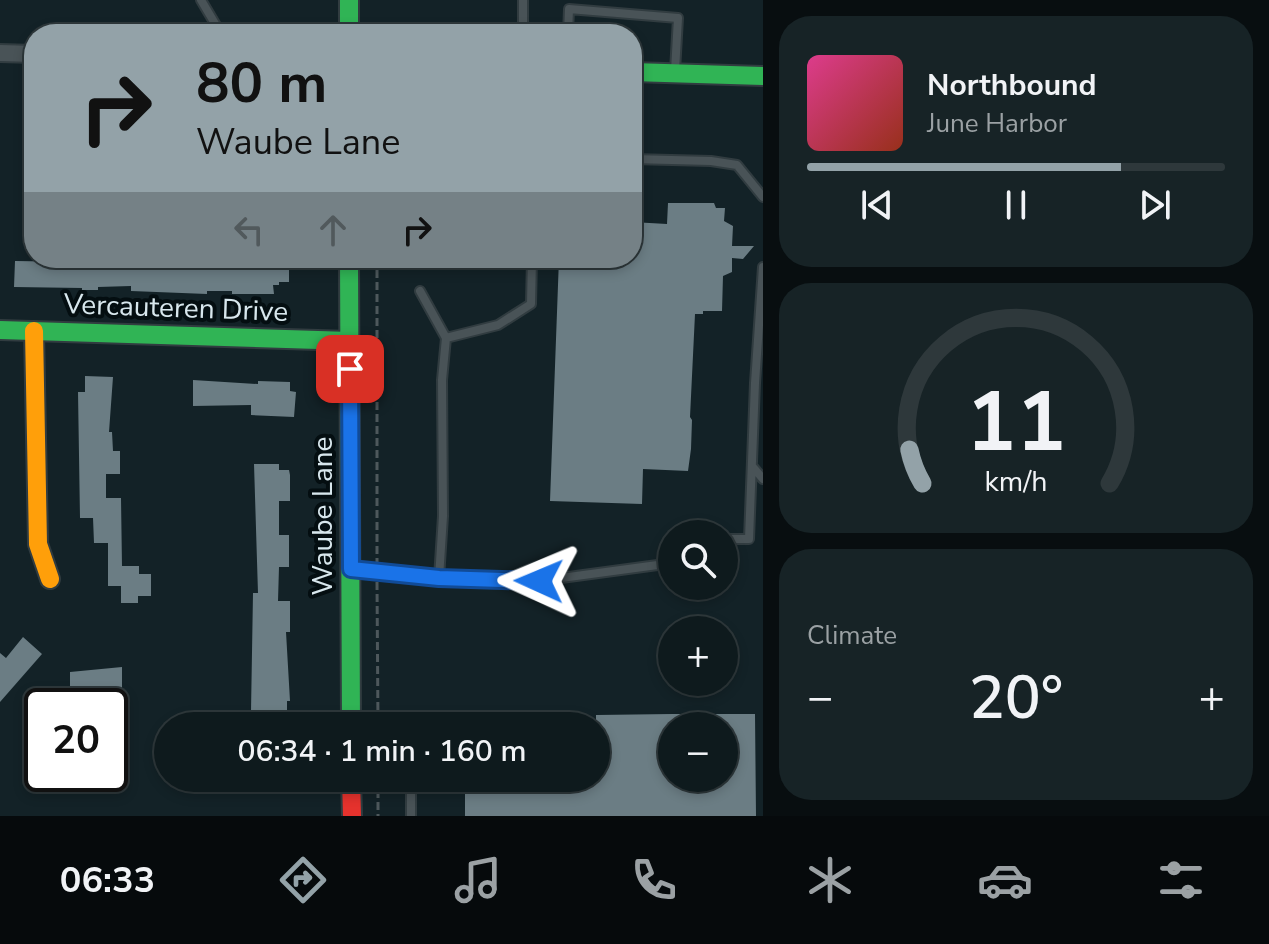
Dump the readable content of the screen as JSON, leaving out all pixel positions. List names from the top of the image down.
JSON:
{
  "streets": {
    "street": ["Vercauteren Drive", "Waube Lane"]
  },
  "crossings": [
    ["Vercauteren Drive", "Waube Lane"]
  ],
  "page": {
    "turn": ["80 m", "Waube Lane"],
    "song": ["Northbound", "June Harbor"],
    "map_buttons": ["+", "−"],
    "tile": "Climate",
    "heat": ["−", "20°", "+"],
    "limit": "20",
    "trip": "06:34 · 1 min · 160 m",
    "tabs": "06:33",
    "gauge": ["11", "km/h"]
  }
}
